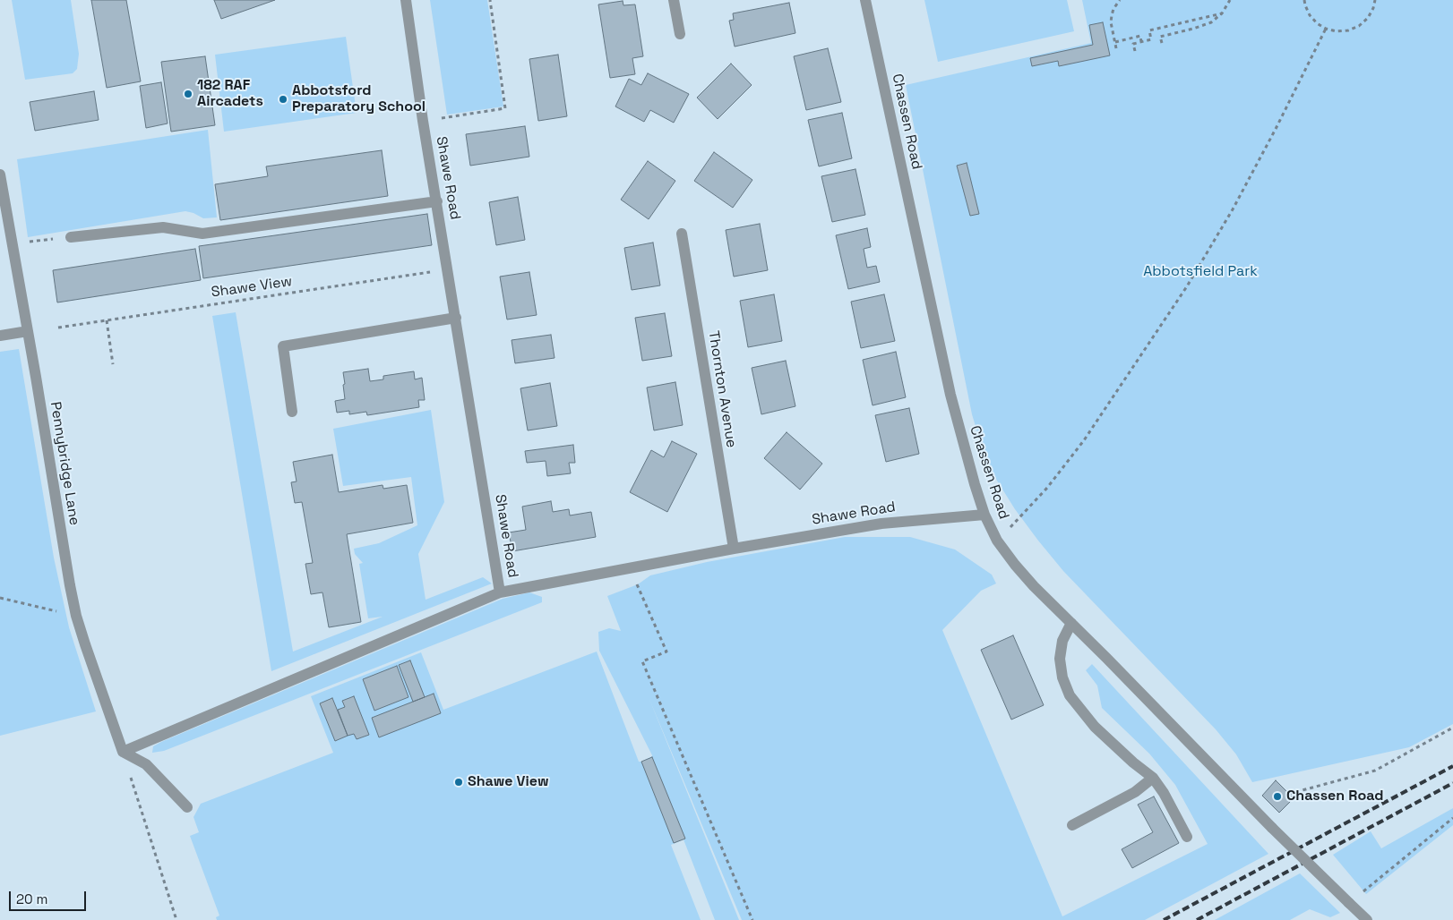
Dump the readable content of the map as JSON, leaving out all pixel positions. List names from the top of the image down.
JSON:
{
  "streets": {
    "street": [
      "Chassen Road",
      "Shawe Road",
      "Thornton Avenue",
      "Pennybridge Lane"
    ],
    "path": ["Shawe View"]
  },
  "crossings": [
    ["Chassen Road", "Shawe Road"],
    ["Shawe Road", "Shawe View"],
    ["Shawe Road", "Thornton Avenue"]
  ],
  "parks": ["Abbotsfield Park"],
  "places": [
    "182 RAF Aircadets",
    "Abbotsford Preparatory School",
    "Shawe View",
    "Chassen Road"
  ],
  "scale_bar": "20 m"
}
